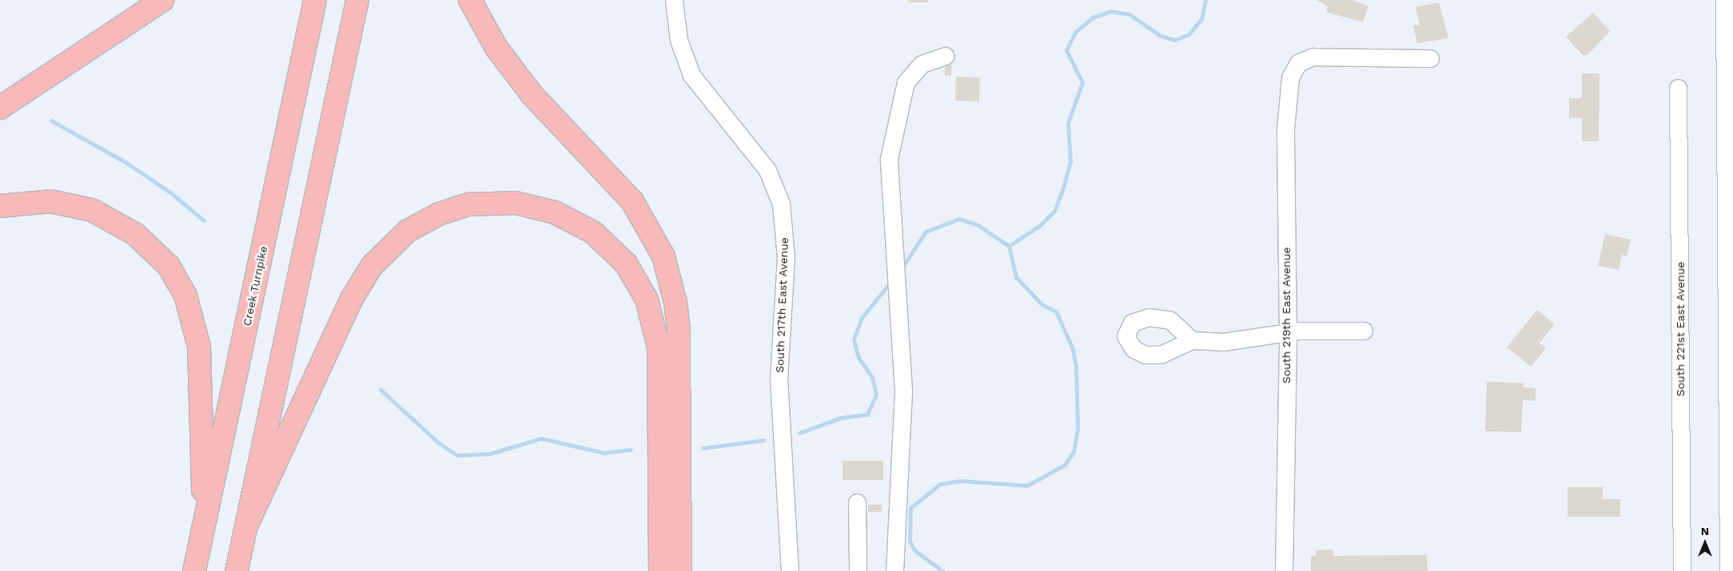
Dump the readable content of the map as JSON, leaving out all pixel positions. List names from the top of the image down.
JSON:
{
  "streets": {
    "highway": ["Creek Turnpike"],
    "street": ["South 217th East Avenue", "South 219th East Avenue", "South 221st East Avenue"]
  },
  "north": "top"
}
